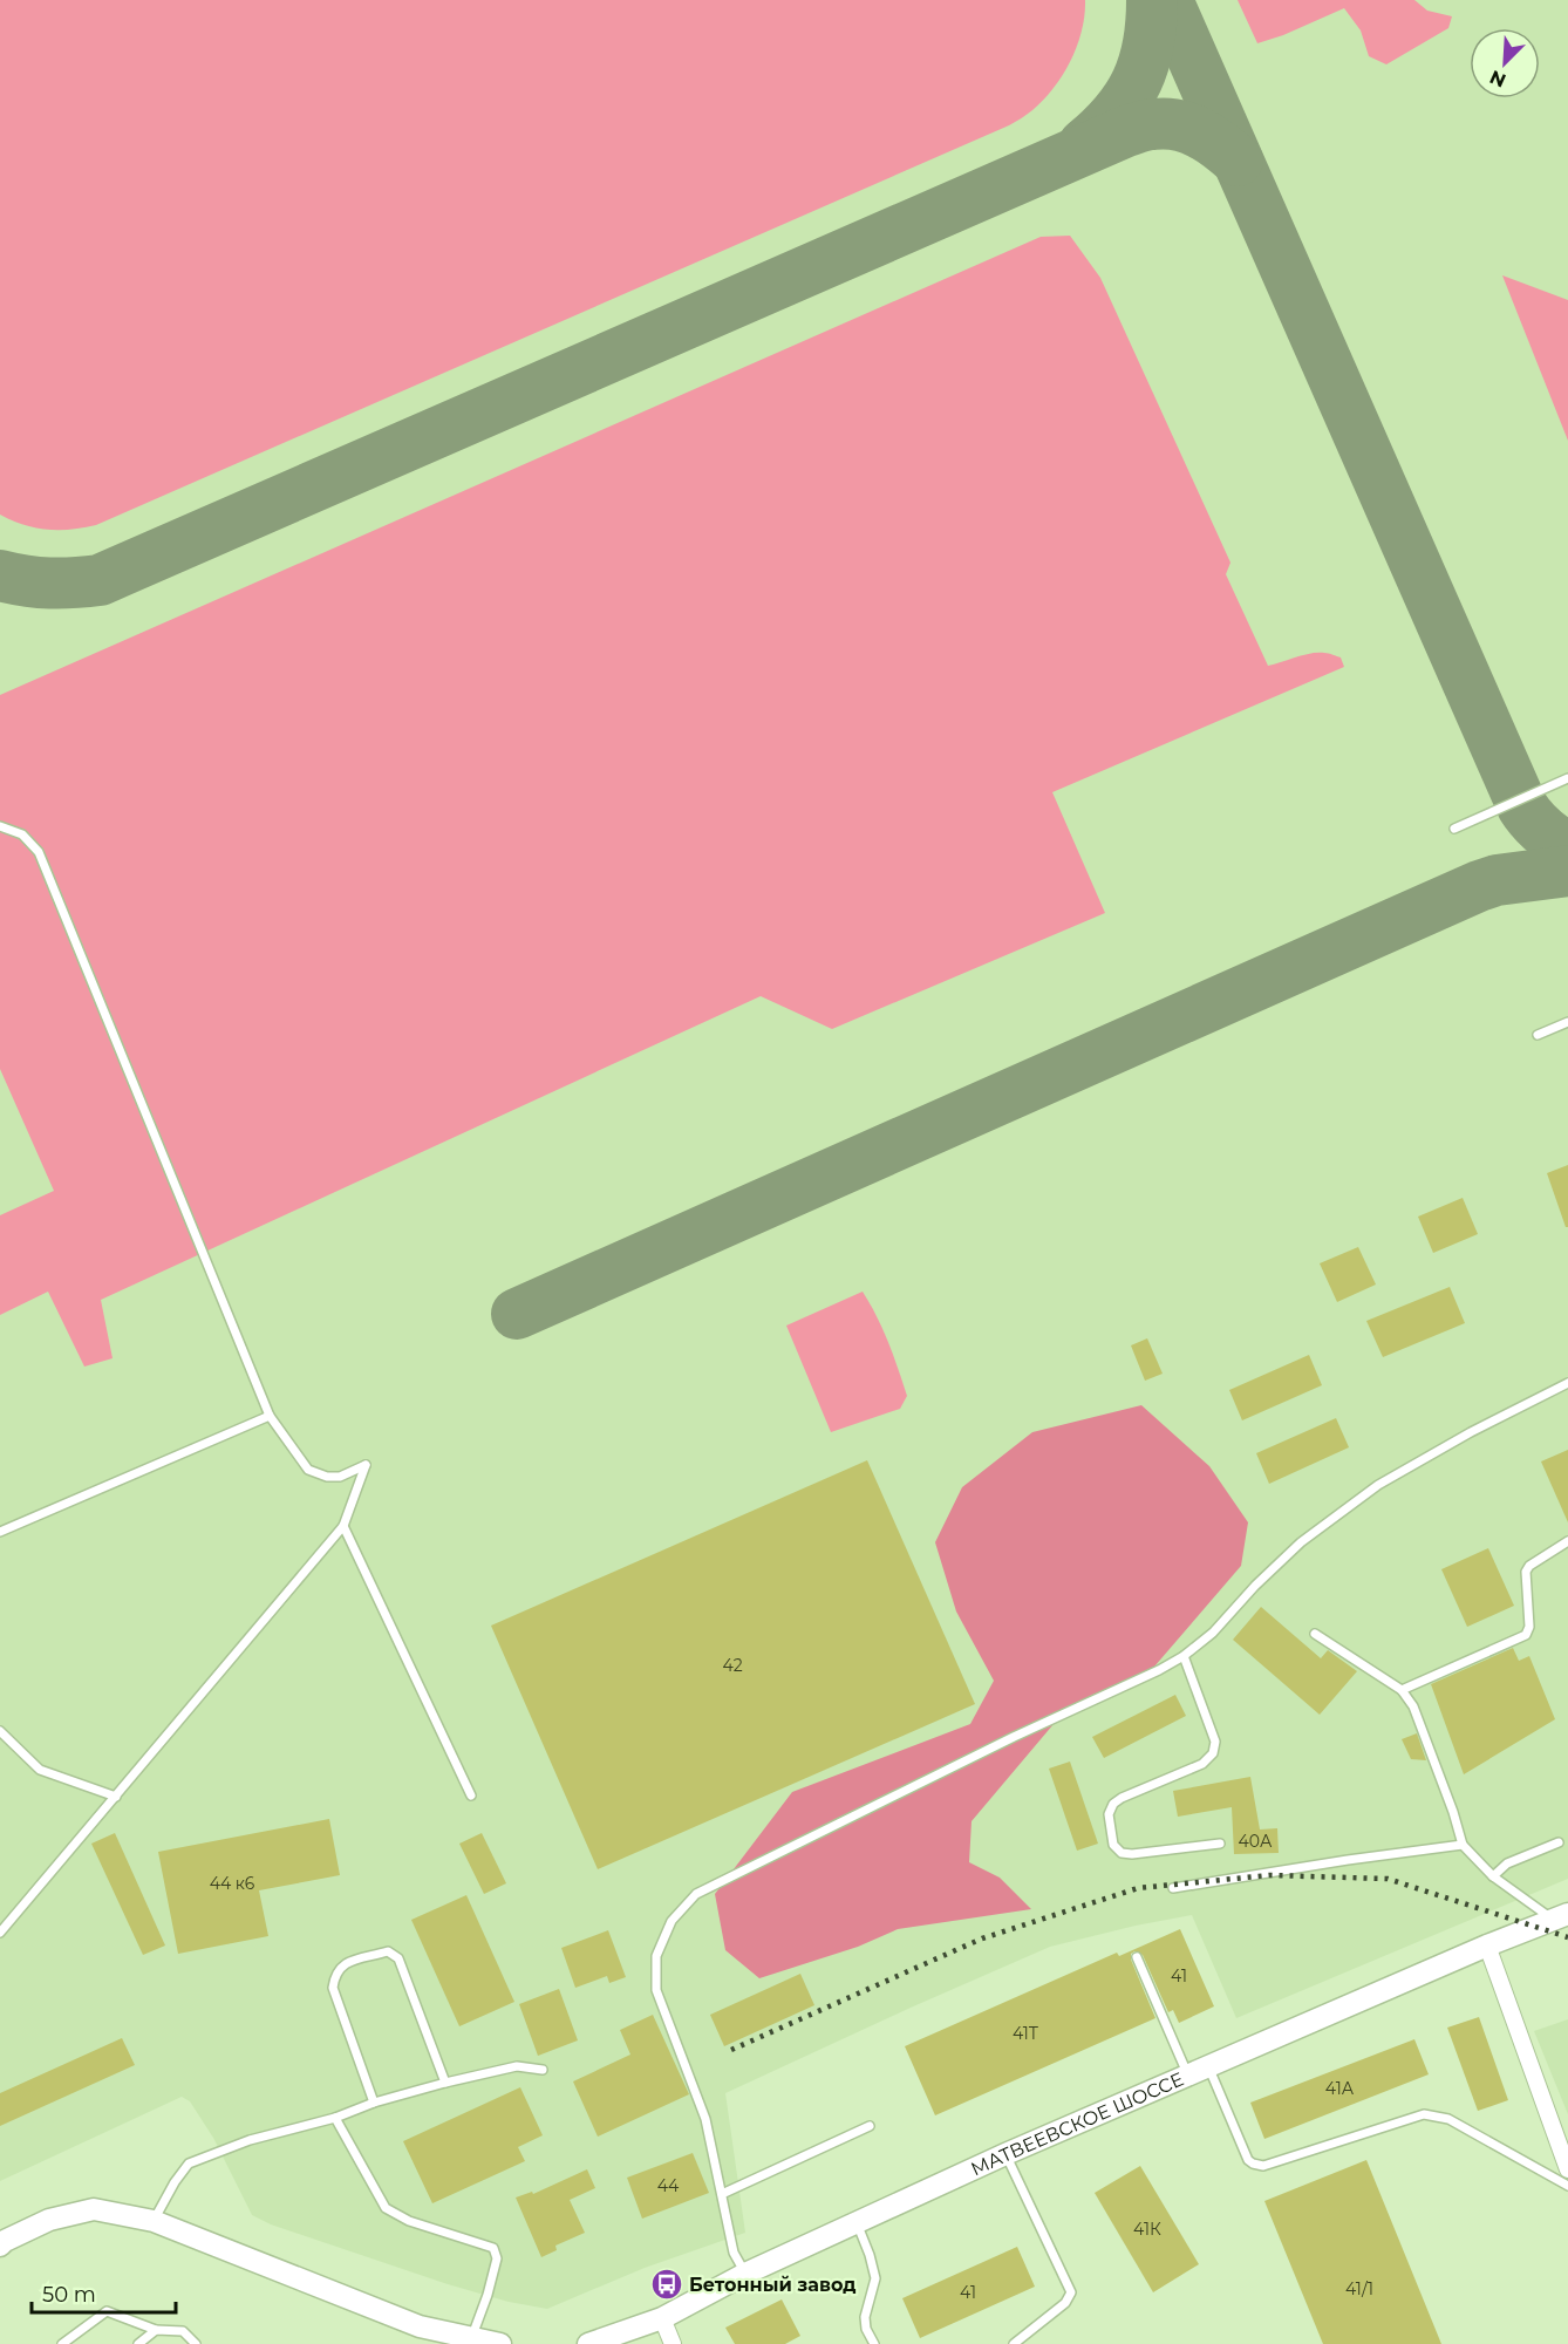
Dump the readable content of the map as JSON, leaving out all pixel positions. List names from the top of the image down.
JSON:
{
  "streets": {
    "main road": ["МАТВЕЕВСКОЕ ШОССЕ"]
  },
  "places": {
    "bus stop": ["Бетонный завод"]
  },
  "house_numbers": [
    "42",
    "40А",
    "44 к6",
    "41",
    "41Т",
    "41А",
    "44",
    "41К",
    "41/1",
    "41"
  ],
  "scale_bar": "50 m",
  "north": "bottom left"
}
